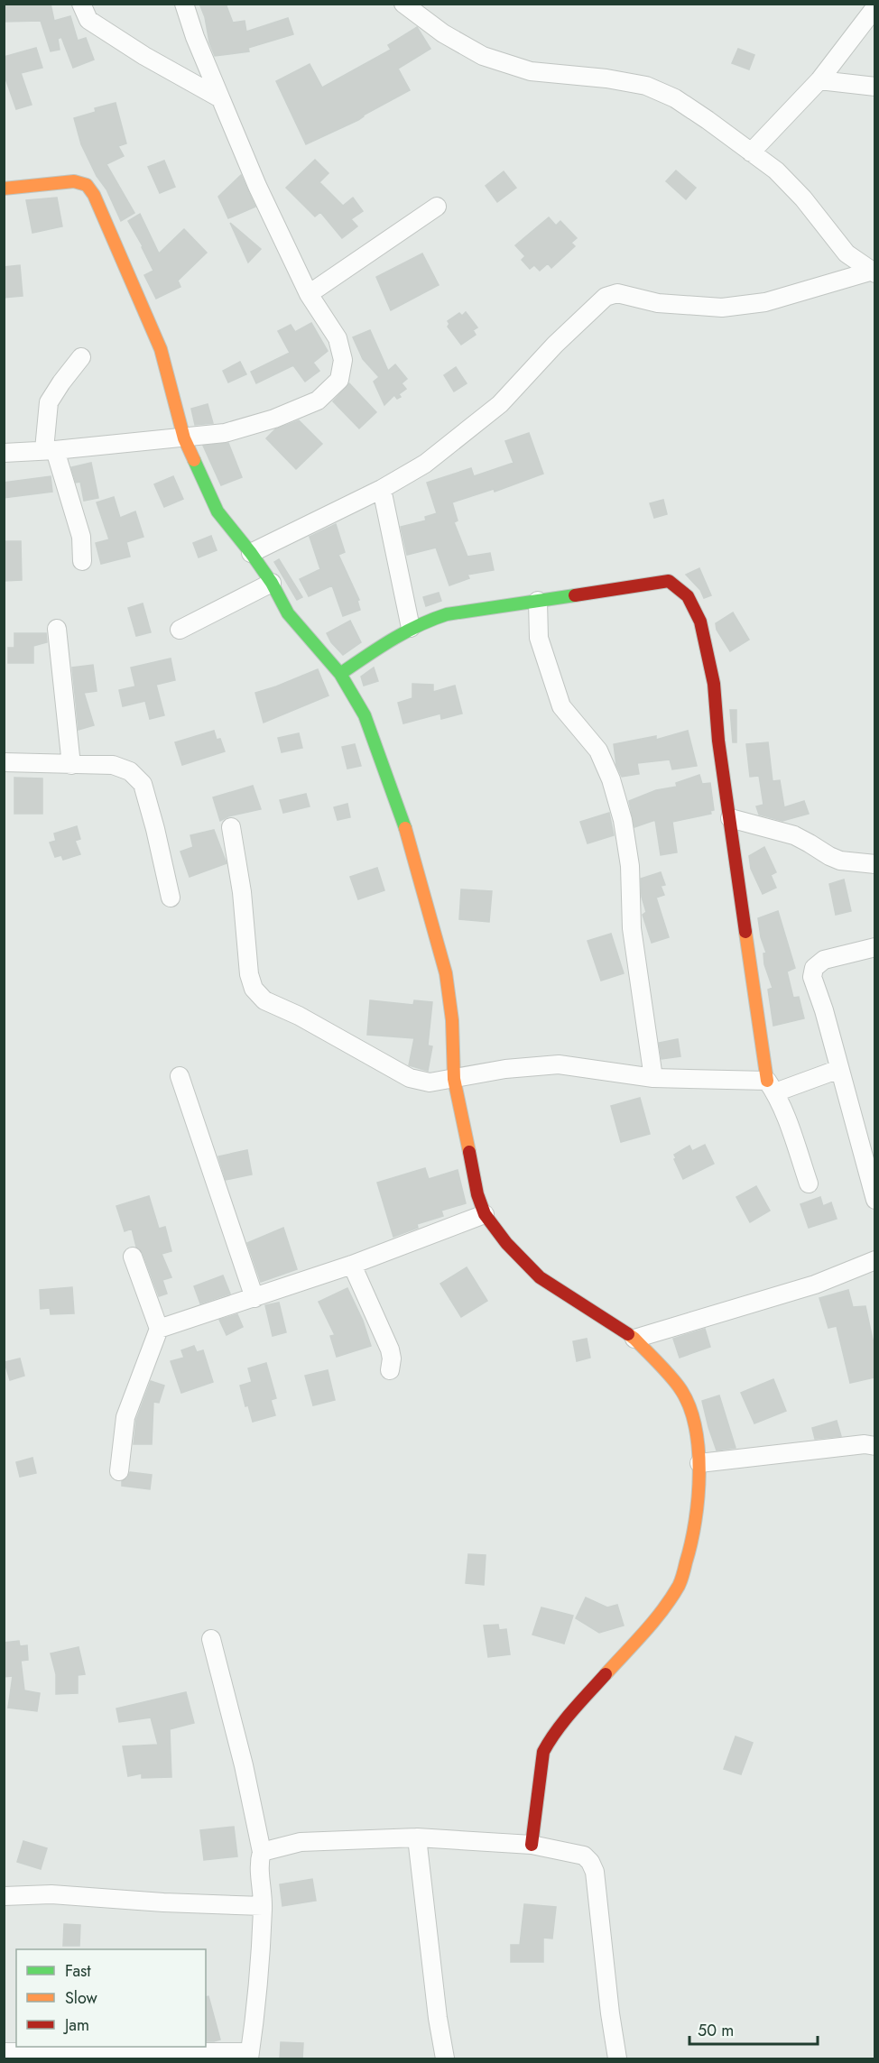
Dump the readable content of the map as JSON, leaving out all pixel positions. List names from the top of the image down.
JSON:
{
  "legend": ["Fast", "Slow", "Jam"],
  "scale_bar": "50 m"
}
